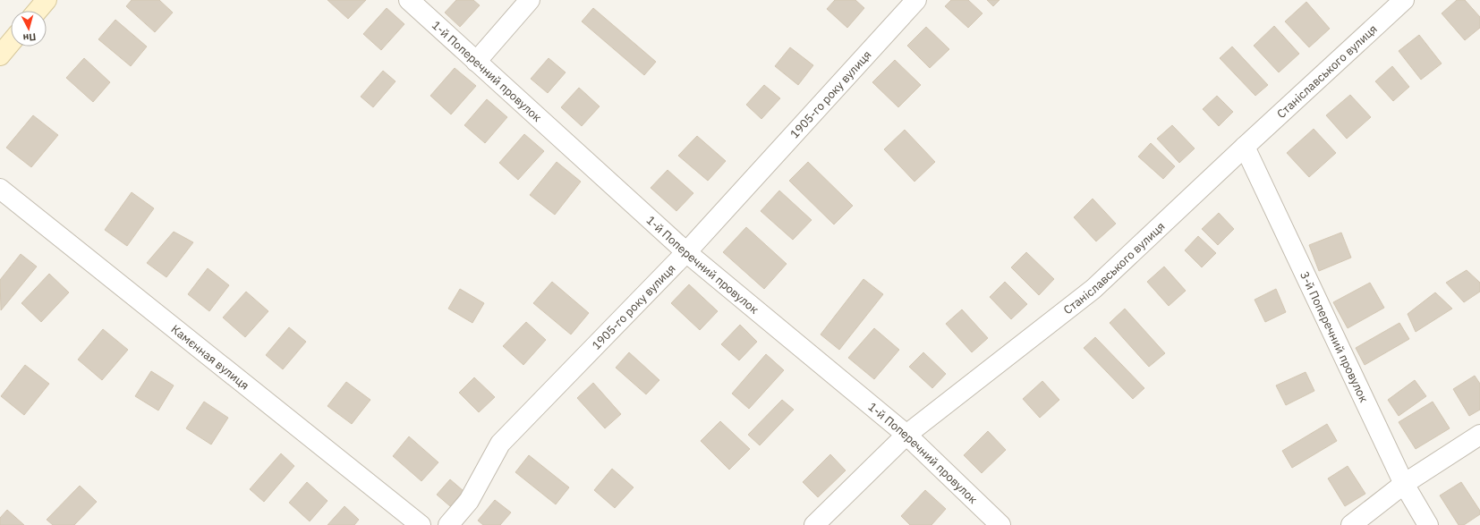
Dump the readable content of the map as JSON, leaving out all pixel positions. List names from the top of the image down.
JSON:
{
  "streets": {
    "street": [
      "1-й Поперечний провулок",
      "Станіславського вулиця",
      "1905-го року вулиця",
      "3-й Поперечний провулок",
      "Камєнная вулиця"
    ]
  },
  "crossings": [
    ["1-й Поперечний провулок", "Станіславського вулиця"],
    ["1-й Поперечний провулок", "1905-го року вулиця"],
    ["Станіславського вулиця", "3-й Поперечний провулок"]
  ],
  "north": "bottom"
}
